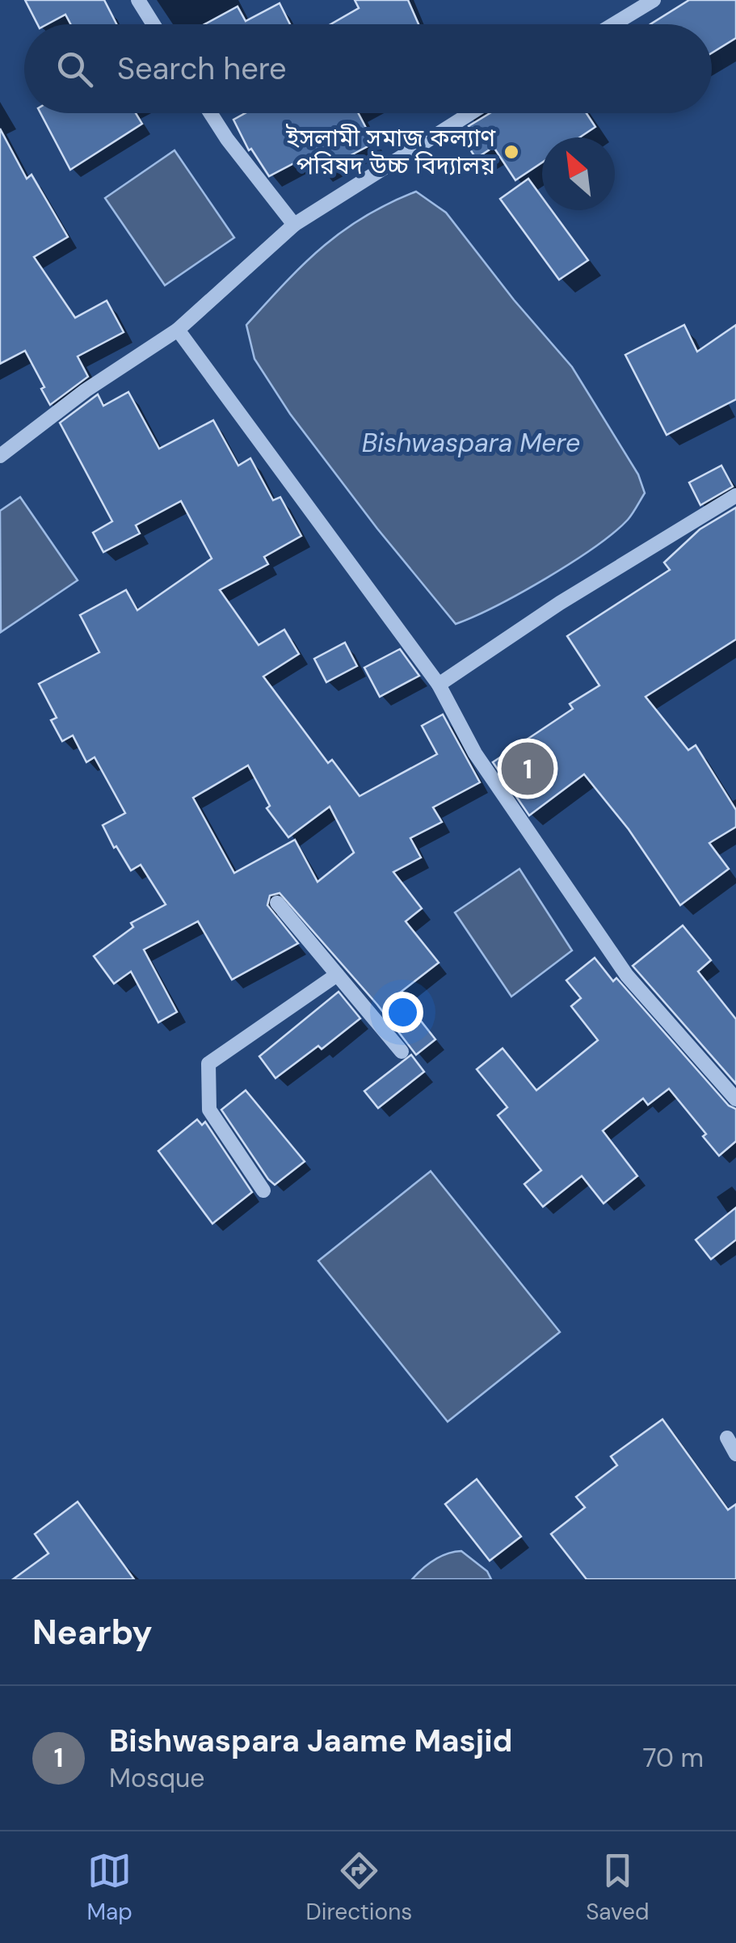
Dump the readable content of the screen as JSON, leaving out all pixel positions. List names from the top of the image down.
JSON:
{
  "water": ["Bishwaspara Mere"],
  "places": ["ইসলামী সমাজ কল্যাণ পরিষদ উচ্চ বিদ্যালয়"],
  "north": "top left",
  "page": {
    "search": "Search here",
    "pins": "1",
    "heading": "Nearby",
    "list": [
      {
        "mark": "1",
        "name": "Bishwaspara Jaame Masjid",
        "note": "Mosque",
        "value": "70 m"
      }
    ],
    "nav": ["Map", "Directions", "Saved"]
  }
}
